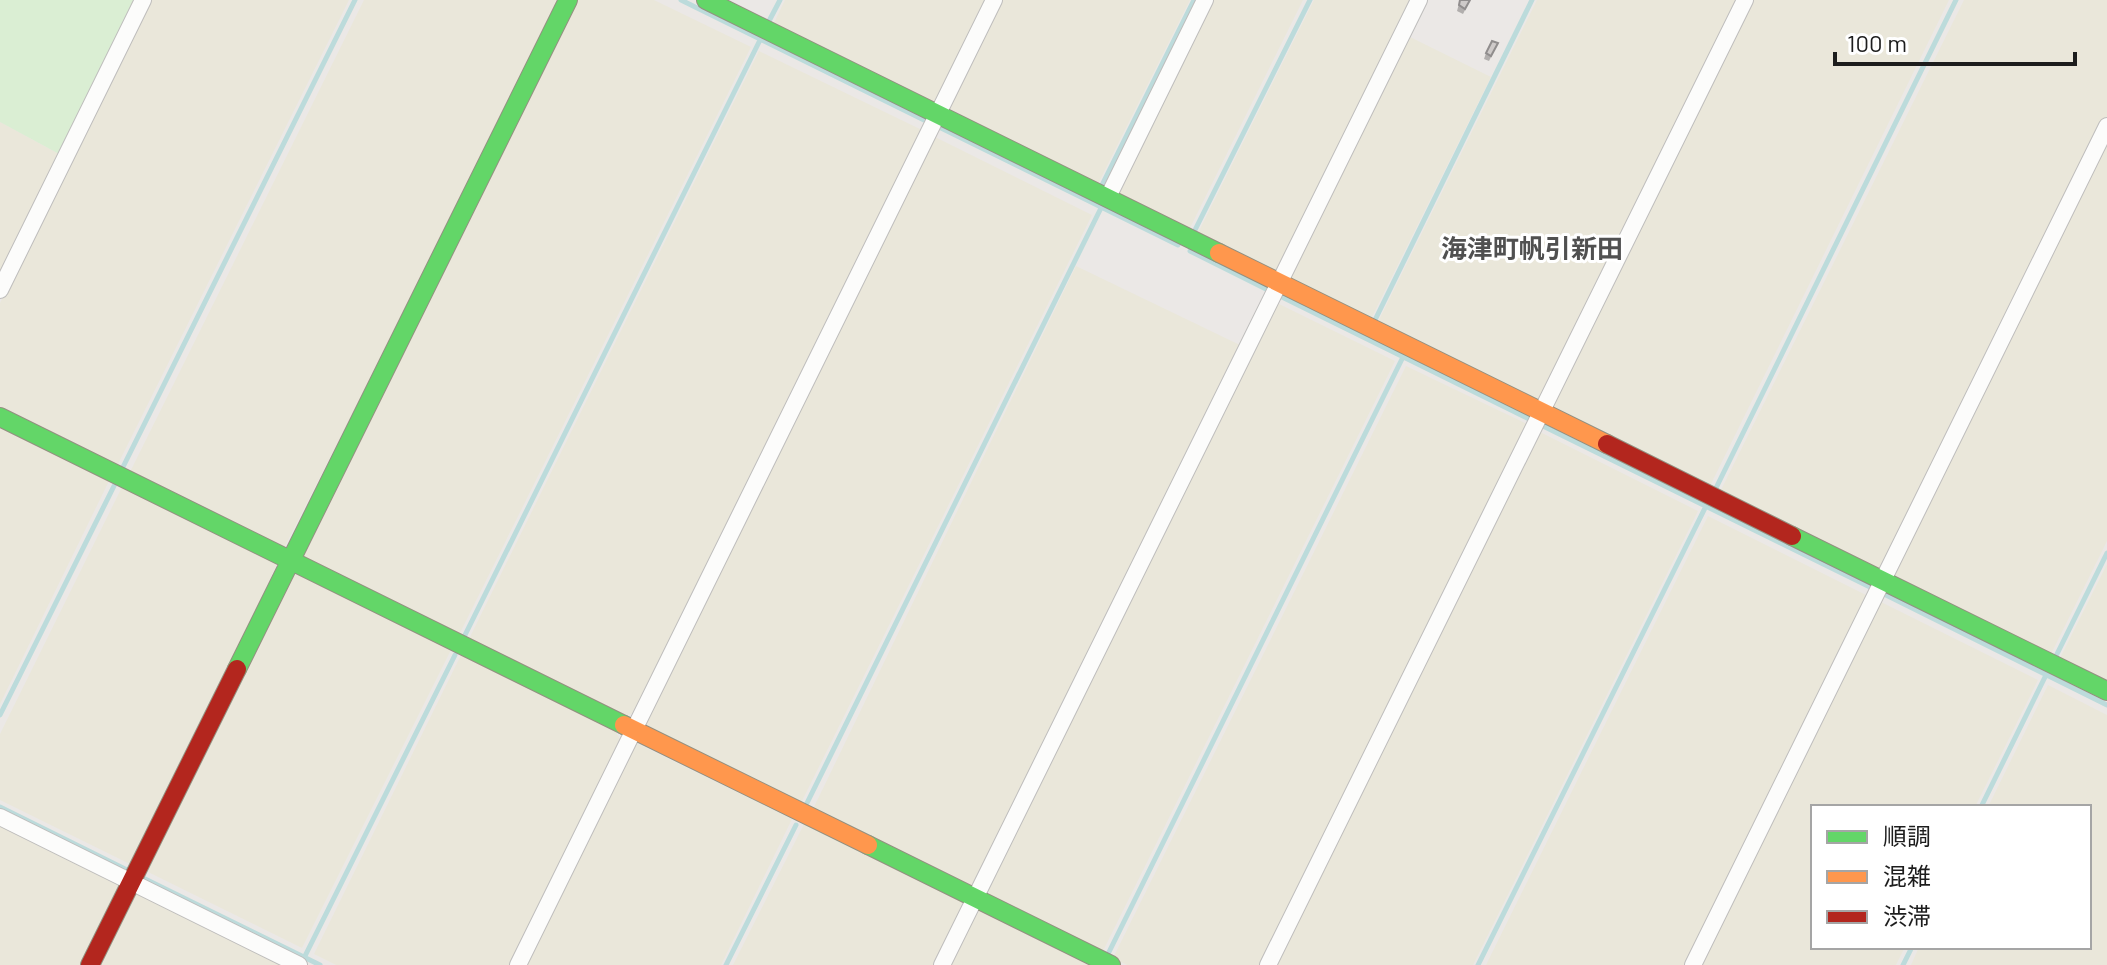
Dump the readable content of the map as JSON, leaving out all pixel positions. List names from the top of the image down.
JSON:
{
  "districts": ["海津町帆引新田"],
  "legend": ["順調", "混雑", "渋滞"],
  "scale_bar": "100 m"
}
